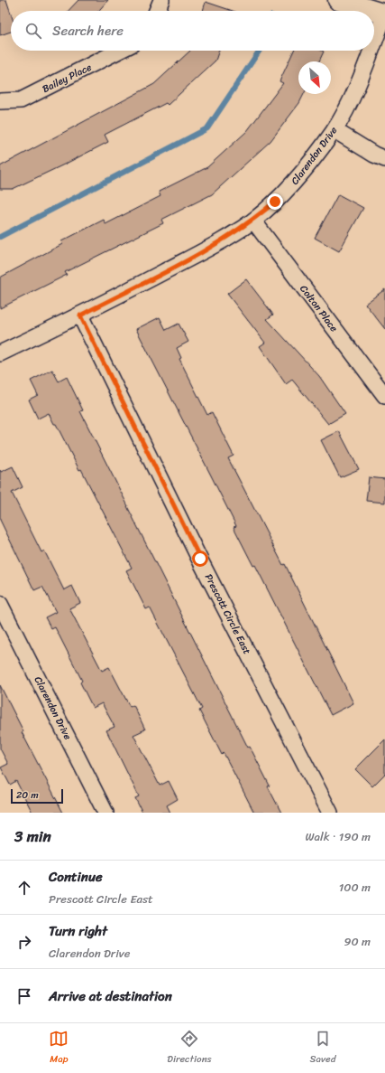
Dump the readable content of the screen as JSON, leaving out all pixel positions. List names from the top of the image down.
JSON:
{
  "streets": {
    "street": [
      "Bailey Place",
      "Clarendon Drive",
      "Colton Place",
      "Prescott Circle East"
    ]
  },
  "crossings": [
    ["Clarendon Drive", "Colton Place"],
    ["Clarendon Drive", "Prescott Circle East"]
  ],
  "scale_bar": "20 m",
  "north": "bottom right",
  "page": {
    "search": "Search here",
    "scale": "20 m",
    "heading": ["3 min", "Walk · 190 m"],
    "list": [
      ["Continue", "Prescott Circle East", "100 m"],
      ["Turn right", "Clarendon Drive", "90 m"],
      "Arrive at destination"
    ],
    "nav": ["Map", "Directions", "Saved"]
  }
}
